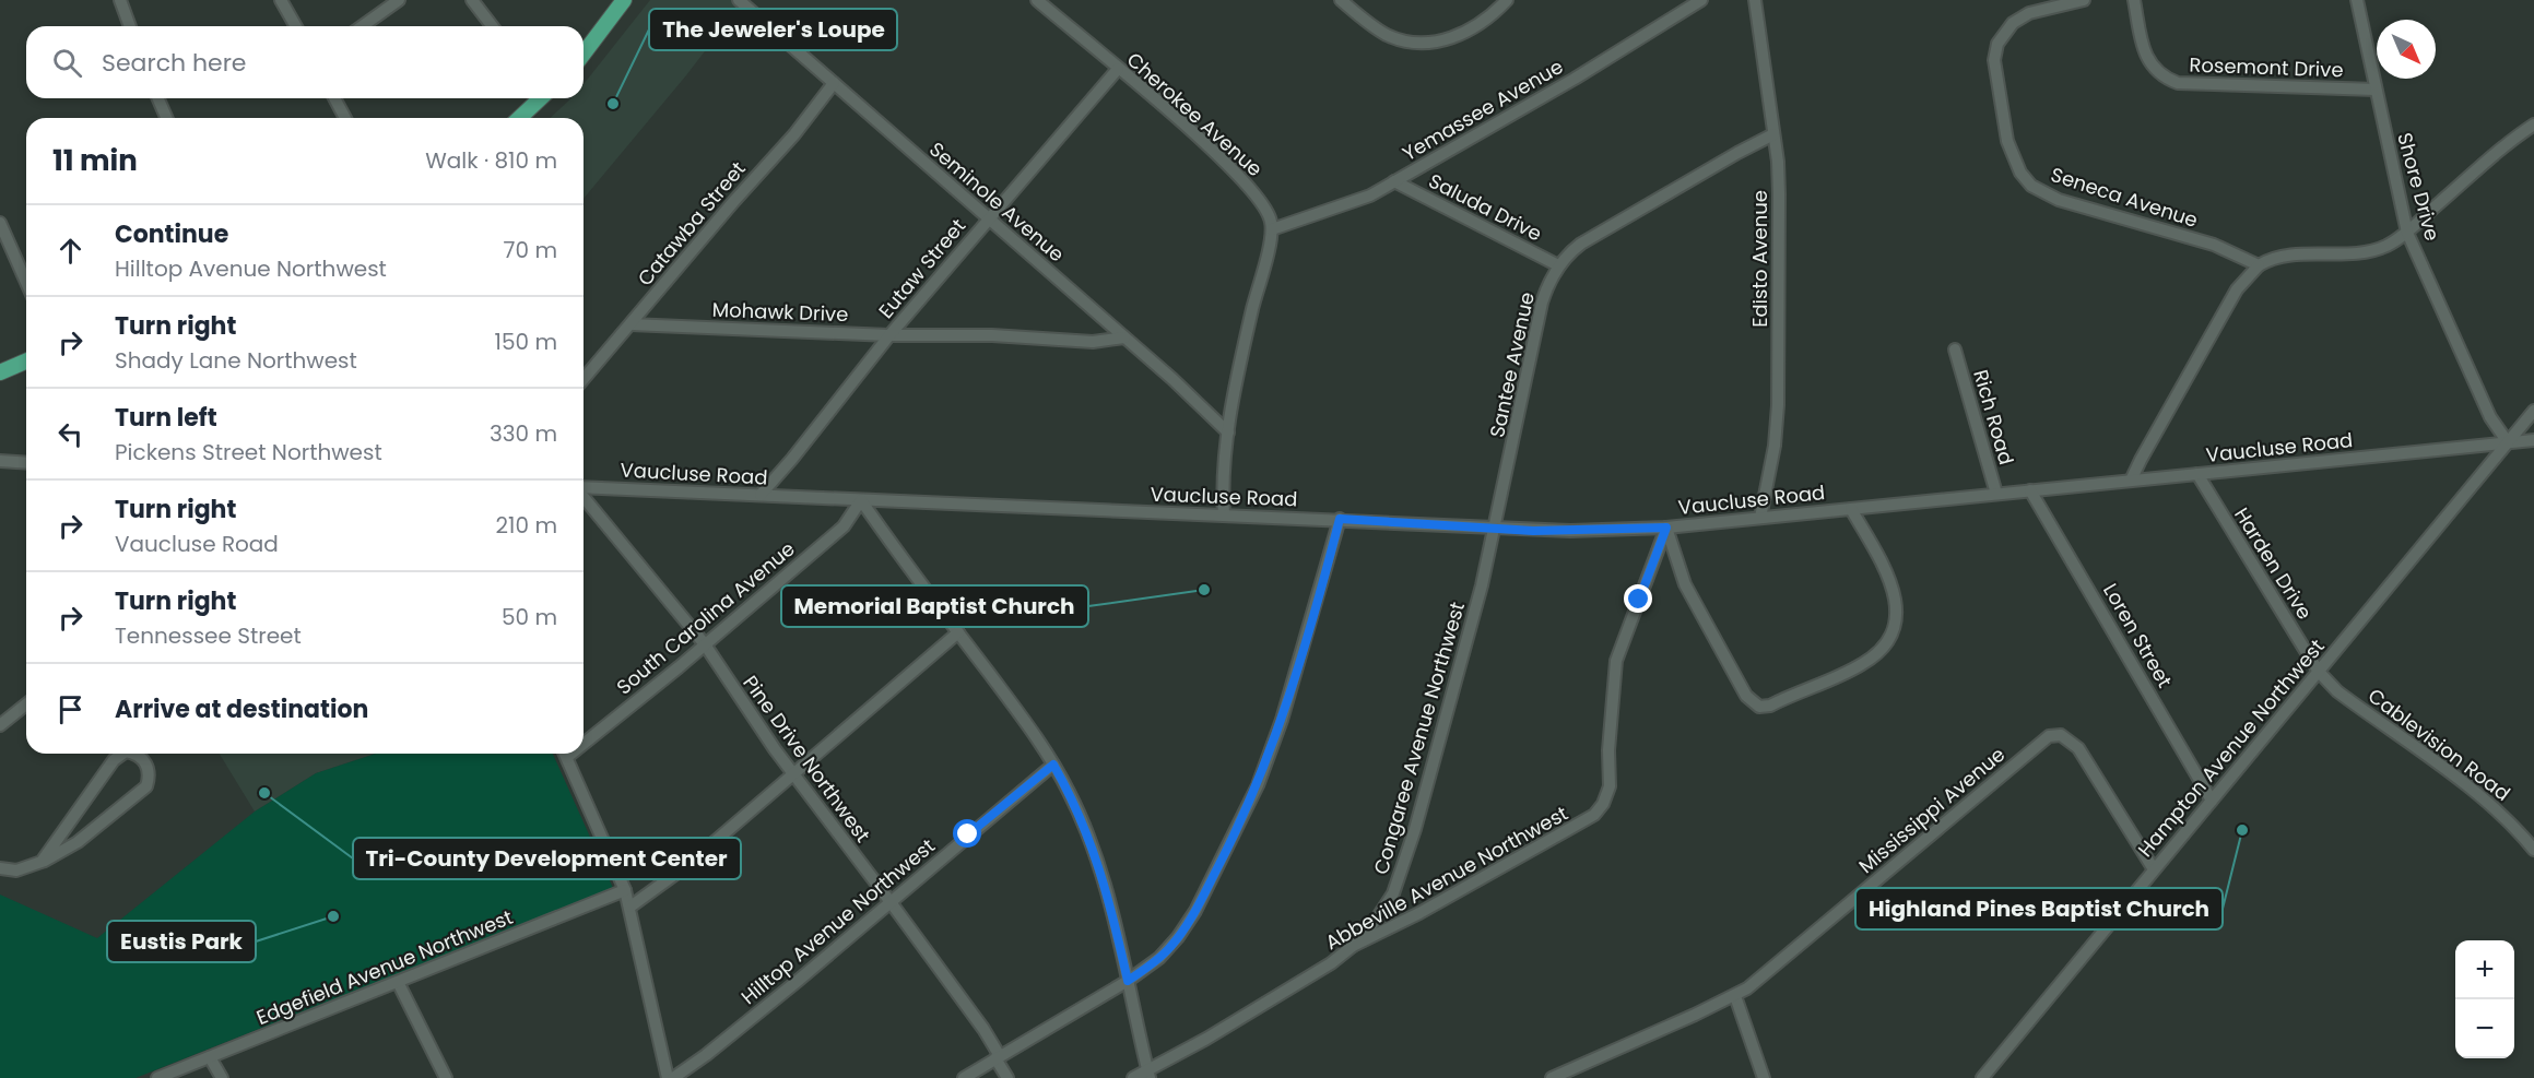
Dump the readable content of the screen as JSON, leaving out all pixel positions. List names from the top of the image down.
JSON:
{
  "streets": {
    "street": [
      "Rosemont Drive",
      "Yemassee Avenue",
      "Cherokee Avenue",
      "Shore Drive",
      "Seneca Avenue",
      "Seminole Avenue",
      "Saluda Drive",
      "Catawba Street",
      "Edisto Avenue",
      "Eutaw Street",
      "Mohawk Drive",
      "Santee Avenue",
      "Rich Road",
      "Vaucluse Road",
      "Harden Drive",
      "South Carolina Avenue",
      "Loren Street",
      "Congaree Avenue Northwest",
      "Cablevision Road",
      "Hampton Avenue Northwest",
      "Pine Drive Northwest",
      "Mississippi Avenue",
      "Abbeville Avenue Northwest",
      "Hilltop Avenue Northwest",
      "Edgefield Avenue Northwest"
    ]
  },
  "crossings": [
    ["Rosemont Drive", "Shore Drive"],
    ["Yemassee Avenue", "Cherokee Avenue"],
    ["Yemassee Avenue", "Saluda Drive"],
    ["Cherokee Avenue", "Eutaw Street"],
    ["Shore Drive", "Vaucluse Road"],
    ["Shore Drive", "Hampton Avenue Northwest"],
    ["Seminole Avenue", "Catawba Street"],
    ["Seminole Avenue", "Eutaw Street"],
    ["Seminole Avenue", "Mohawk Drive"],
    ["Saluda Drive", "Santee Avenue"],
    ["Catawba Street", "Mohawk Drive"],
    ["Edisto Avenue", "Santee Avenue"],
    ["Edisto Avenue", "Vaucluse Road"],
    ["Eutaw Street", "Mohawk Drive"],
    ["Eutaw Street", "Vaucluse Road"],
    ["Santee Avenue", "Vaucluse Road"],
    ["Santee Avenue", "Congaree Avenue Northwest"],
    ["Rich Road", "Vaucluse Road"],
    ["Vaucluse Road", "Harden Drive"],
    ["Vaucluse Road", "South Carolina Avenue"],
    ["Vaucluse Road", "Loren Street"],
    ["Vaucluse Road", "Congaree Avenue Northwest"],
    ["Vaucluse Road", "Hampton Avenue Northwest"],
    ["Vaucluse Road", "Abbeville Avenue Northwest"],
    ["Harden Drive", "Cablevision Road"],
    ["Harden Drive", "Hampton Avenue Northwest"],
    ["South Carolina Avenue", "Pine Drive Northwest"],
    ["Loren Street", "Hampton Avenue Northwest"],
    ["Congaree Avenue Northwest", "Abbeville Avenue Northwest"],
    ["Cablevision Road", "Hampton Avenue Northwest"],
    ["Hampton Avenue Northwest", "Mississippi Avenue"],
    ["Pine Drive Northwest", "Hilltop Avenue Northwest"]
  ],
  "places": [
    "The Jeweler's Loupe",
    "Memorial Baptist Church",
    "Tri-County Development Center",
    "Highland Pines Baptist Church",
    "Eustis Park"
  ],
  "north": "bottom right",
  "page": {
    "search": "Search here",
    "heading": ["11 min", "Walk · 810 m"],
    "list": [
      ["Continue", "Hilltop Avenue Northwest", "70 m"],
      ["Turn right", "Shady Lane Northwest", "150 m"],
      ["Turn left", "Pickens Street Northwest", "330 m"],
      ["Turn right", "Vaucluse Road", "210 m"],
      ["Turn right", "Tennessee Street", "50 m"],
      "Arrive at destination"
    ],
    "map_buttons": ["+", "−"]
  }
}
